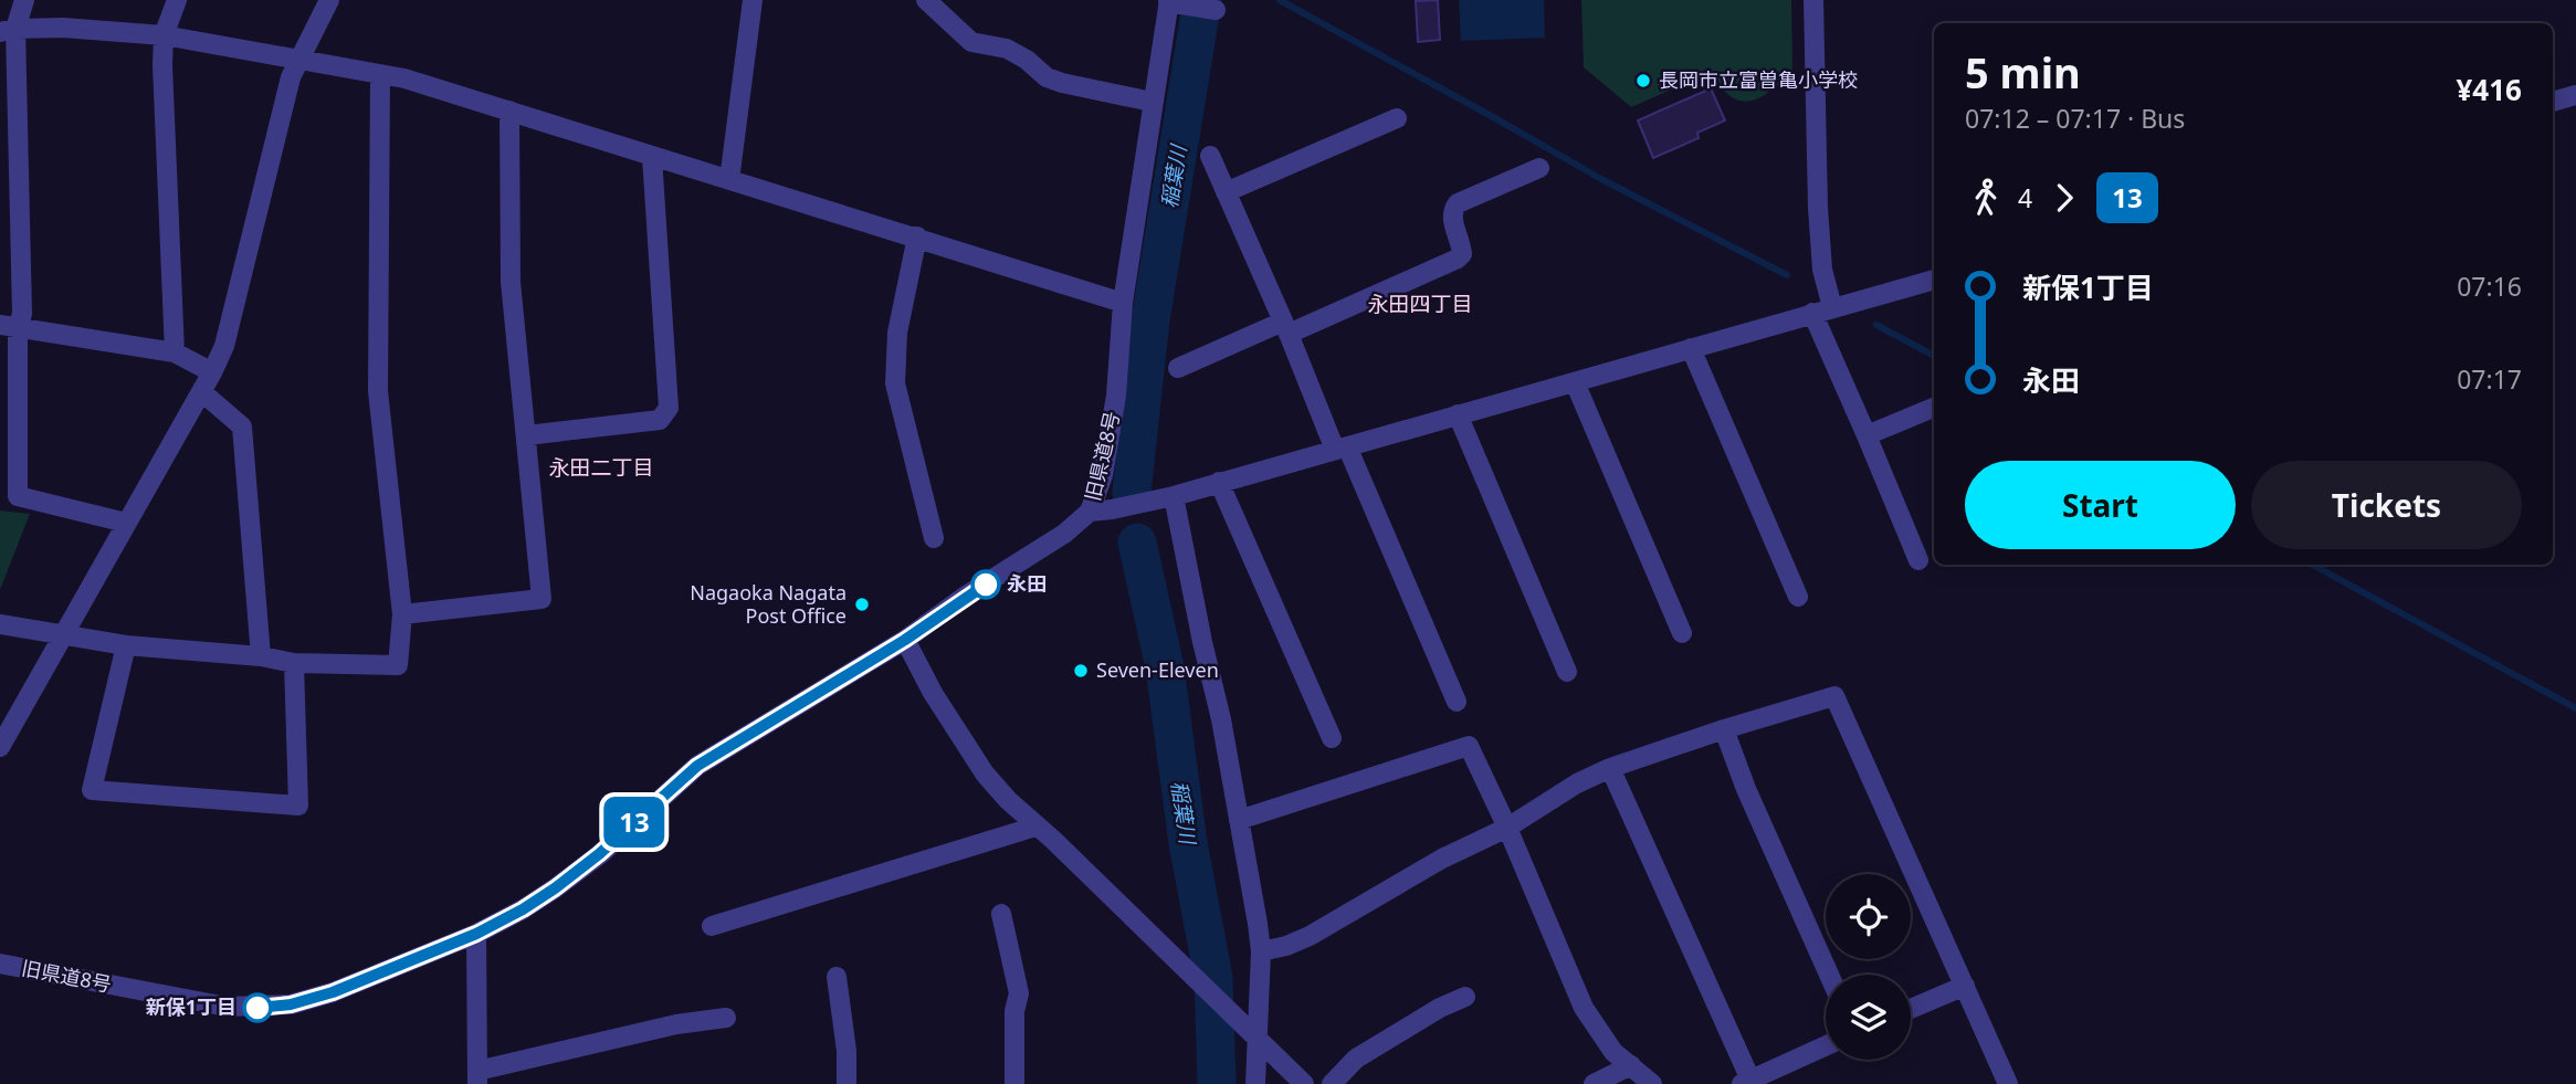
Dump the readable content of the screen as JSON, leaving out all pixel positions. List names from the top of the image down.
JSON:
{
  "streets": {
    "street": ["旧県道8号"]
  },
  "districts": ["永田四丁目", "永田二丁目"],
  "water": ["稲葉川"],
  "places": [
    "長岡市立富曽亀小学校",
    "永田",
    "Nagaoka Nagata Post Office",
    "Seven-Eleven",
    "新保1丁目"
  ],
  "lines": ["bus line 13"],
  "page": {
    "on_map": "13",
    "heading": ["5 min", "07:12 – 07:17 · Bus", "¥416"],
    "legs": ["4", "13"],
    "list": [
      {
        "name": "新保1丁目",
        "value": "07:16"
      },
      {
        "name": "永田",
        "value": "07:17"
      }
    ],
    "buttons": ["Start", "Tickets"]
  }
}
